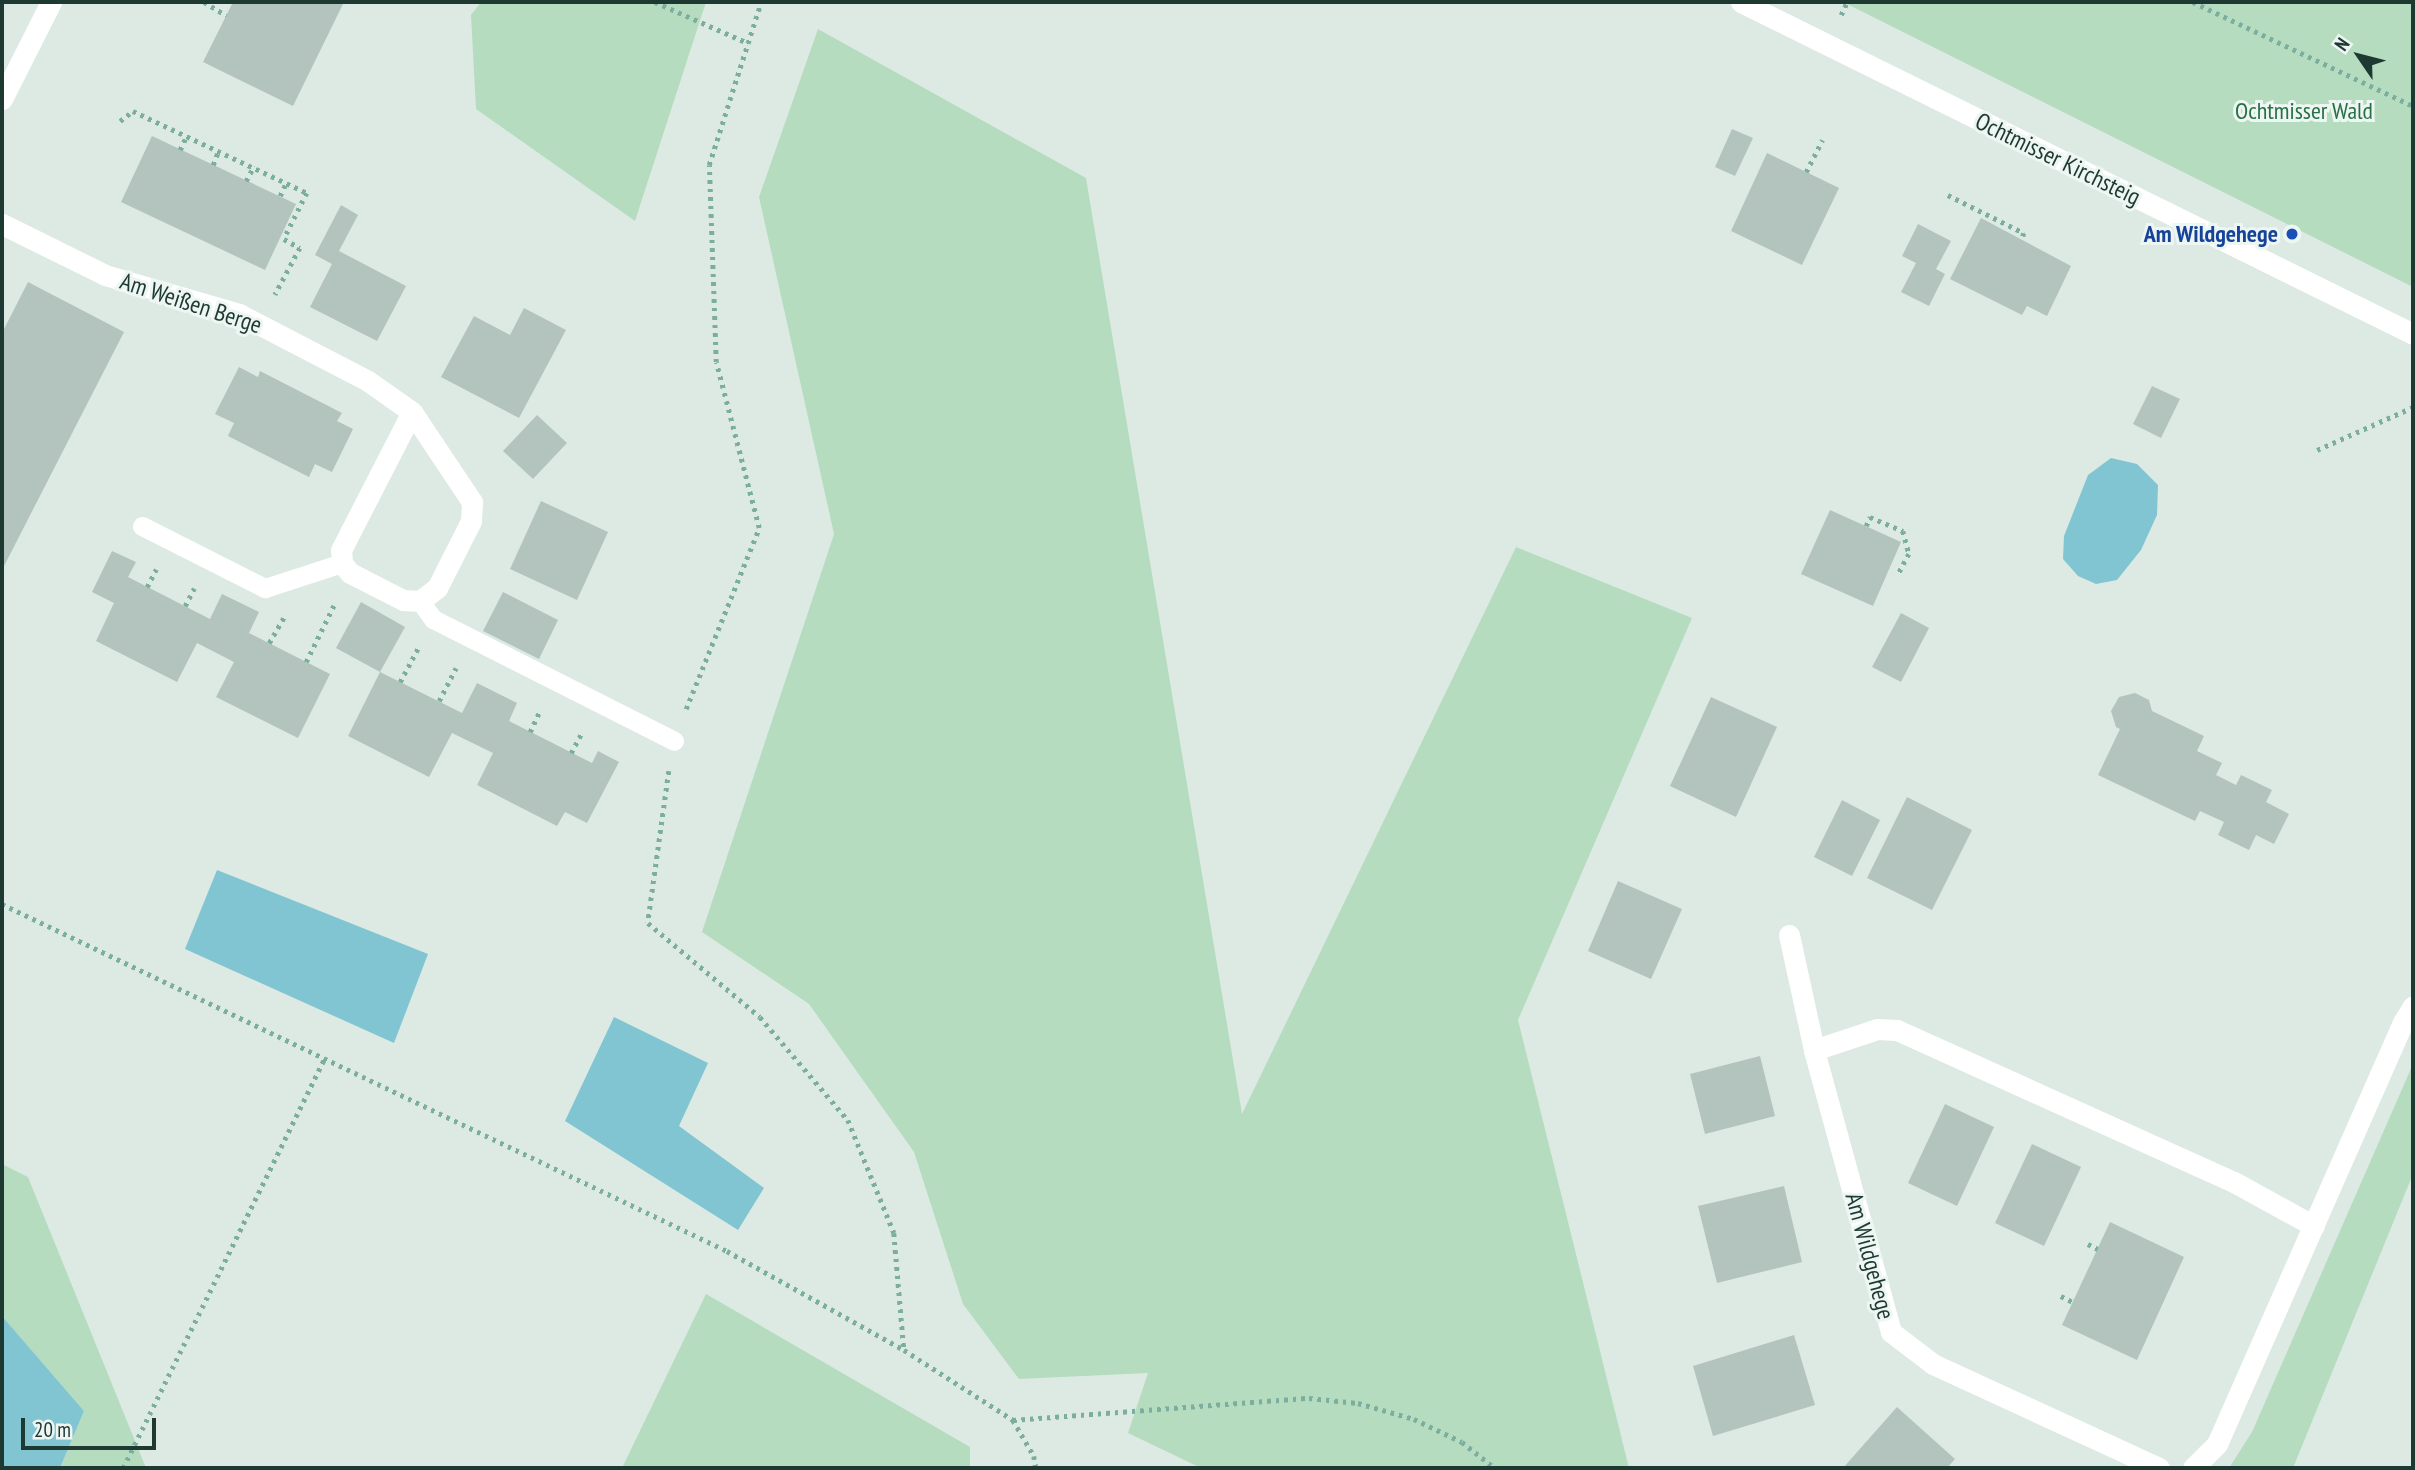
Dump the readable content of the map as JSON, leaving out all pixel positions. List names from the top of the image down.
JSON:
{
  "streets": {
    "street": ["Ochtmisser Kirchsteig", "Am Weißen Berge", "Am Wildgehege"]
  },
  "parks": ["Ochtmisser Wald"],
  "places": ["Am Wildgehege"],
  "scale_bar": "20 m",
  "north": "top left"
}
